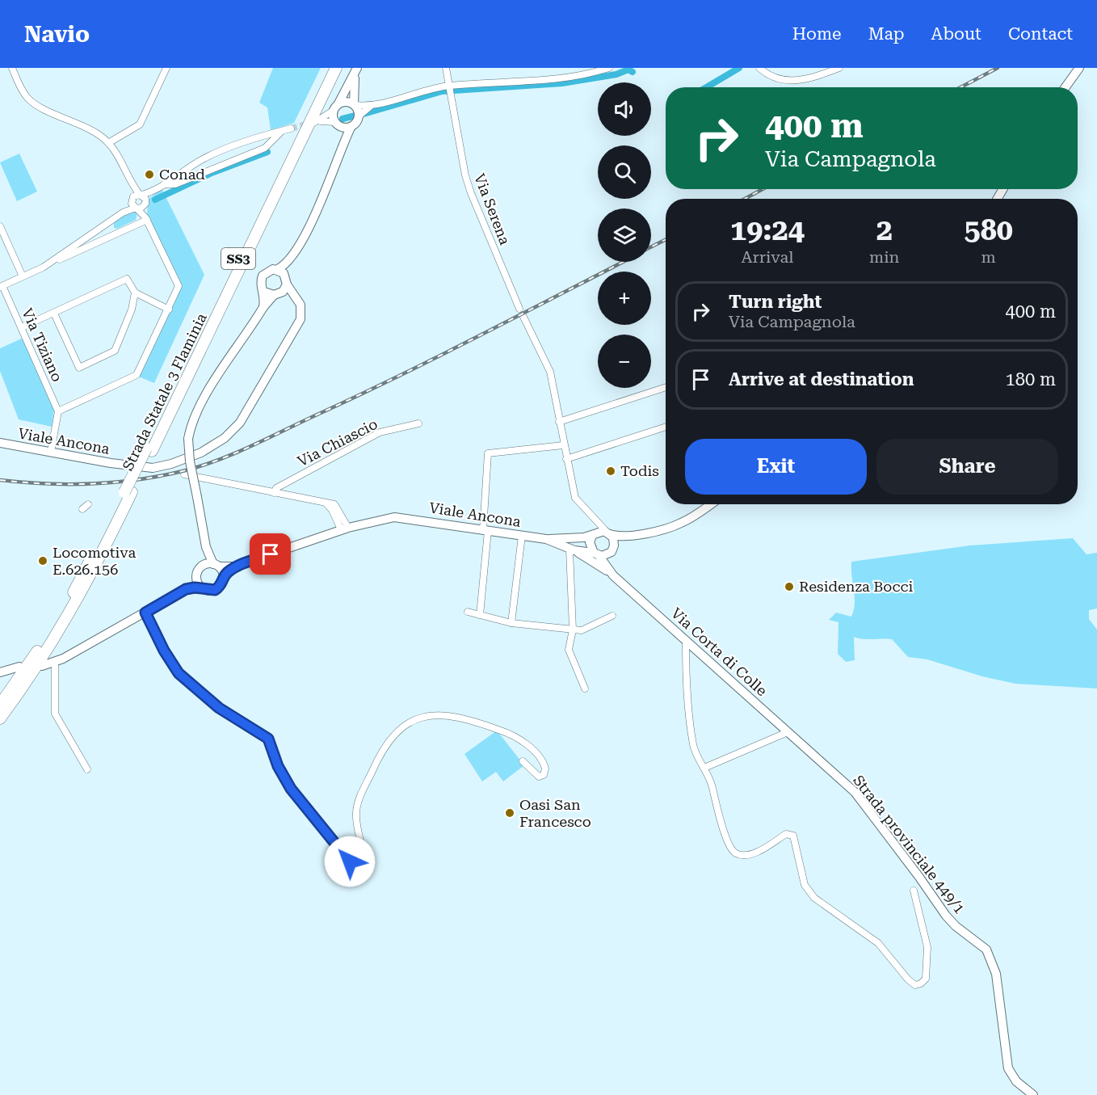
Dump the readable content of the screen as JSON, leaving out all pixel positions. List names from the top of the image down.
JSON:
{
  "streets": {
    "highway": ["SS3", "Strada Statale 3 Flaminia"],
    "main road": ["Viale Ancona", "Via Corta di Colle", "Strada provinciale 449/1"],
    "street": ["Via Serena", "Via Tiziano", "Via Chiascio"]
  },
  "crossings": [
    ["Viale Ancona", "Via Corta di Colle"],
    ["Via Corta di Colle", "Strada provinciale 449/1"]
  ],
  "places": [
    "Conad",
    "Todis",
    "Locomotiva E.626.156",
    "Residenza Bocci",
    "Oasi San Francesco"
  ],
  "page": {
    "header": "Navio",
    "nav": [
      "Home",
      "Map",
      "About",
      "Contact"
    ],
    "map_buttons": ["+", "−"],
    "turn": ["400 m", "Via Campagnola"],
    "eta": [
      "19:24",
      "Arrival",
      "2",
      "min",
      "580",
      "m"
    ],
    "list": [
      {
        "name": "Turn right",
        "note": "Via Campagnola",
        "value": "400 m"
      },
      {
        "name": "Arrive at destination",
        "value": "180 m"
      }
    ],
    "buttons": ["Exit", "Share"]
  }
}
